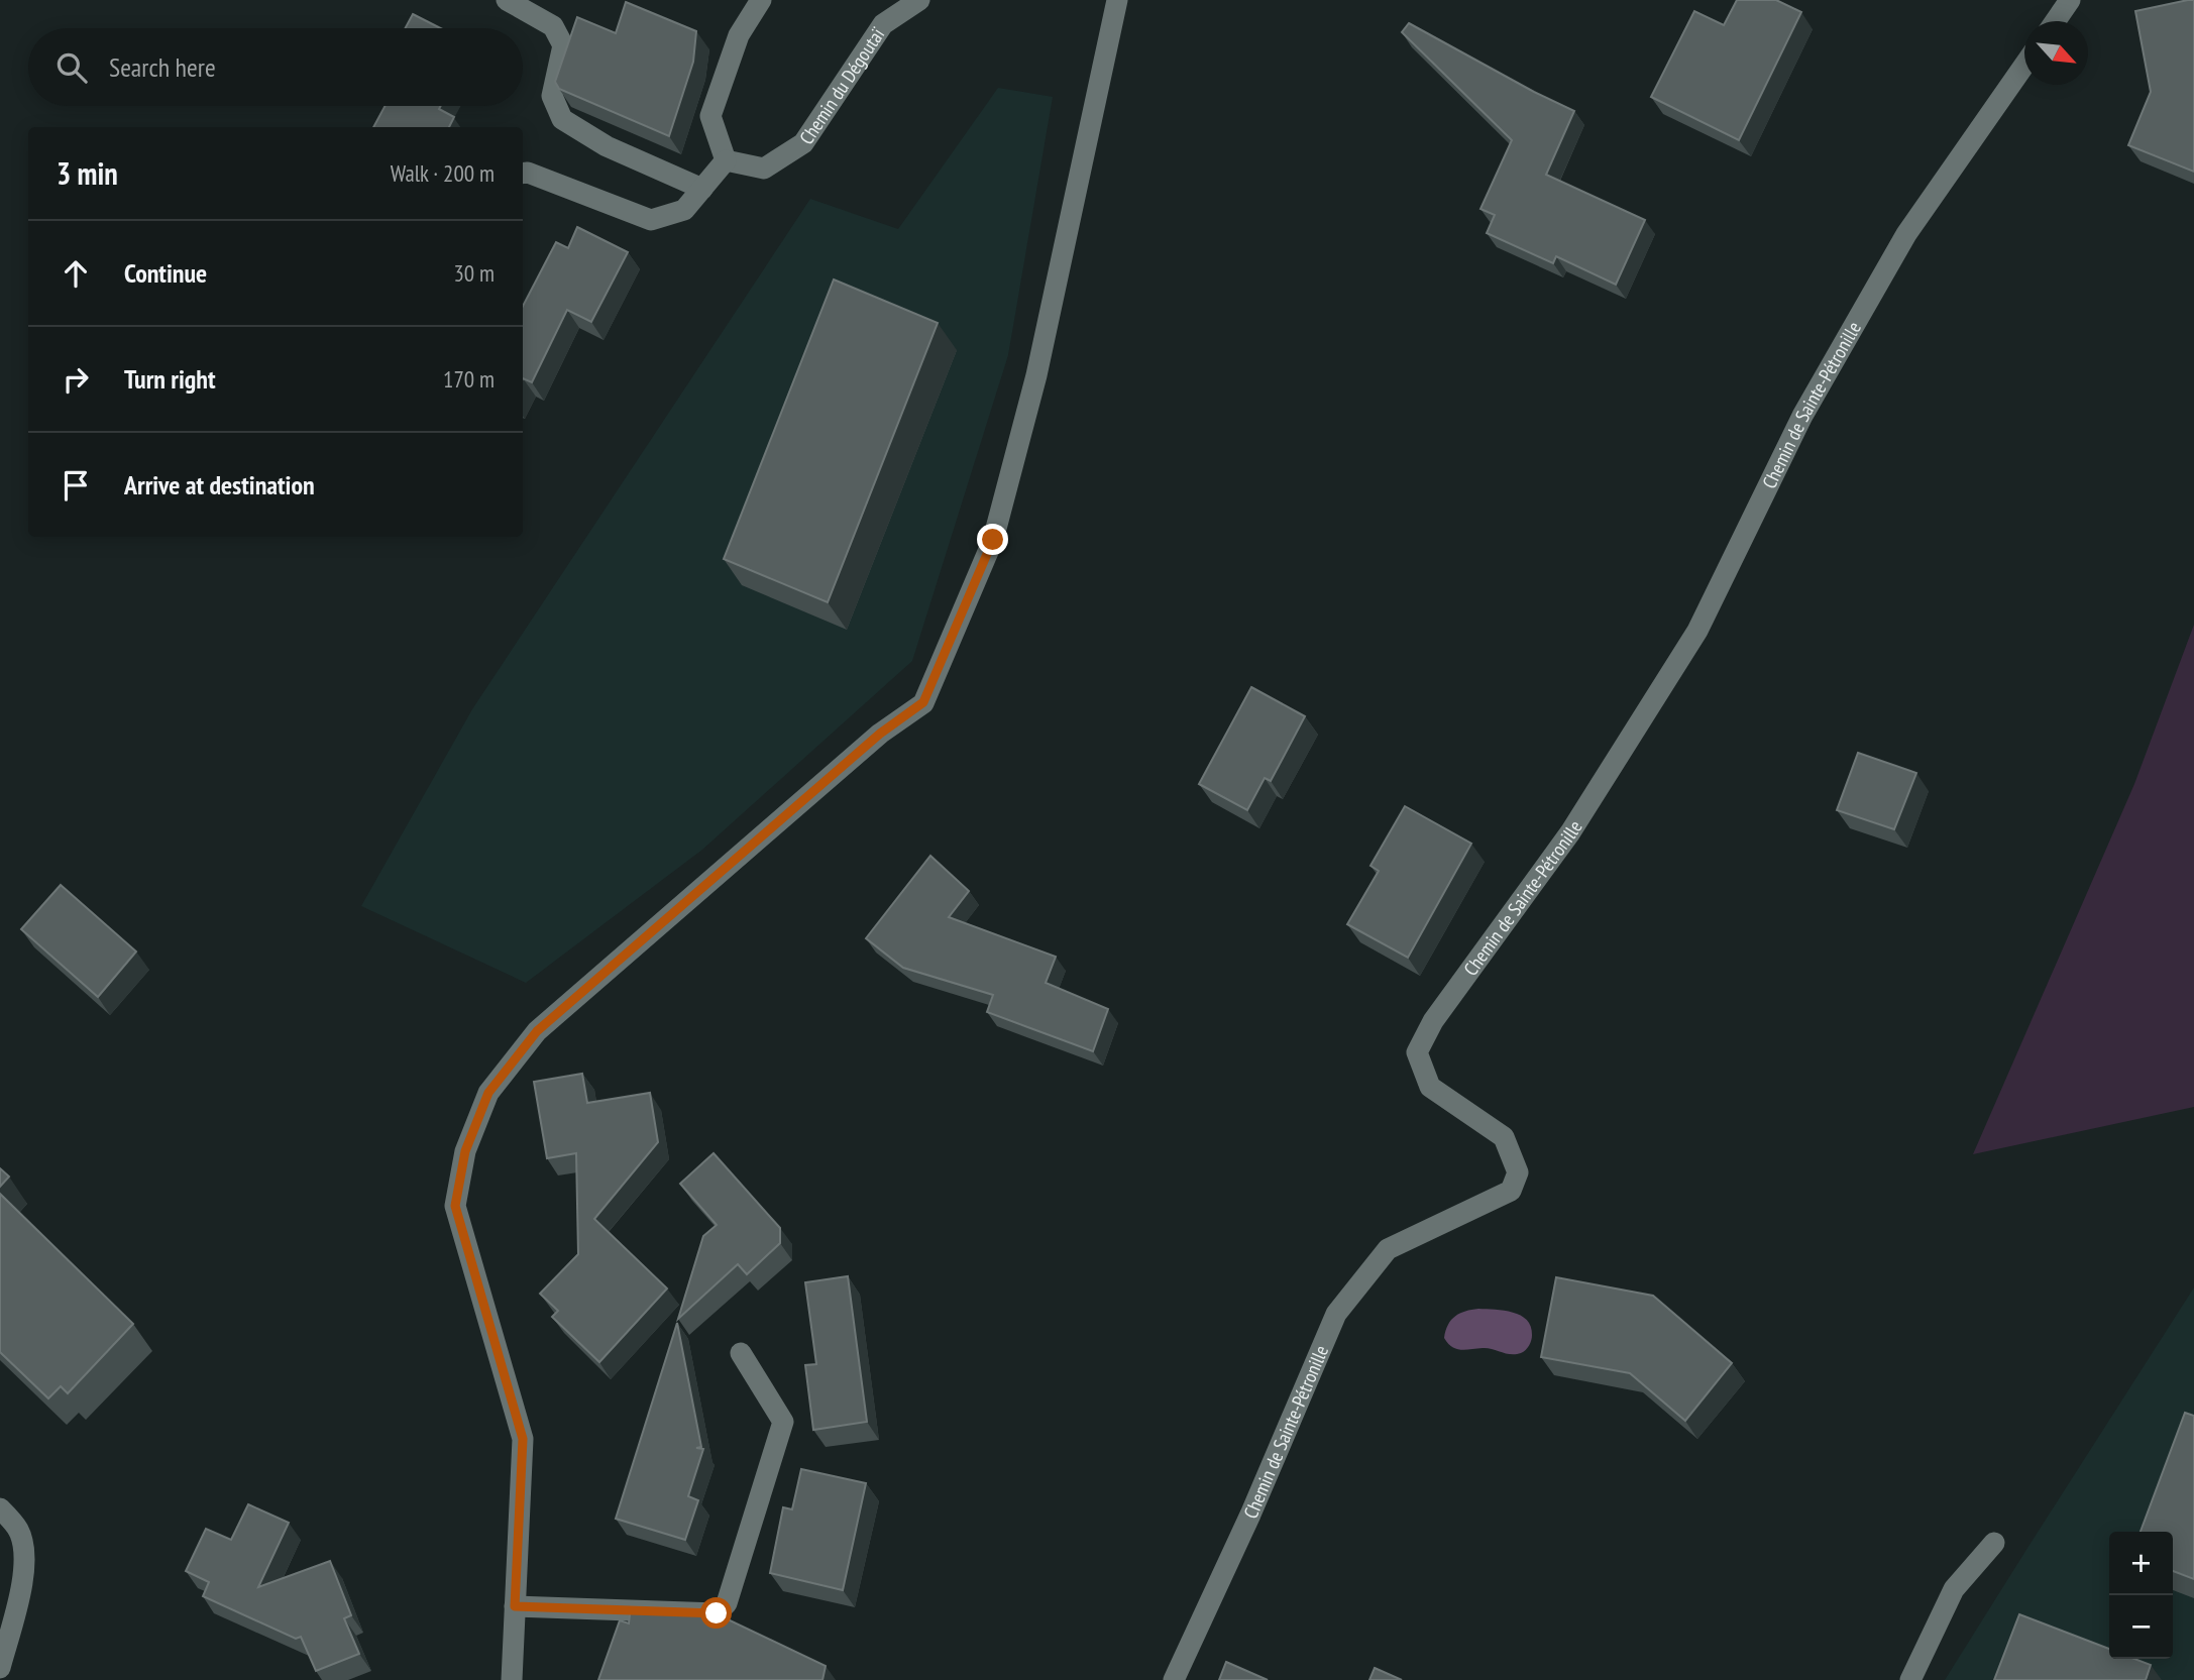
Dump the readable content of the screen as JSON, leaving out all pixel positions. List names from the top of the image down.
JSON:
{
  "streets": {
    "street": ["Chemin du Dégoutaï", "Chemin de Sainte-Pétronille"]
  },
  "north": "bottom right",
  "page": {
    "search": "Search here",
    "heading": ["3 min", "Walk · 200 m"],
    "list": [
      ["Continue", "30 m"],
      ["Turn right", "170 m"],
      "Arrive at destination"
    ],
    "map_buttons": ["+", "−"]
  }
}
